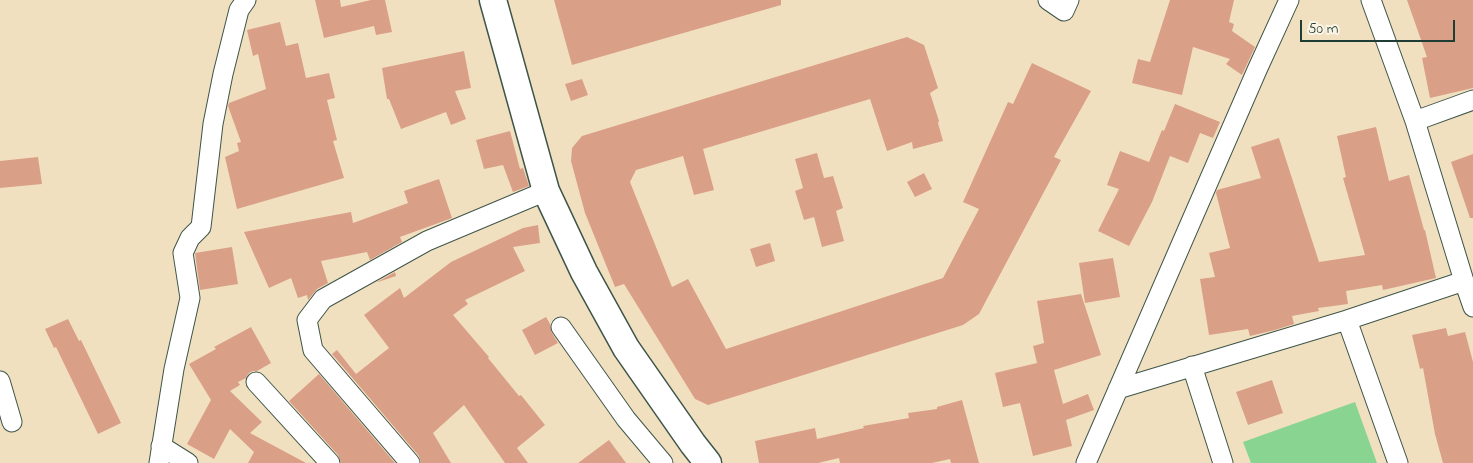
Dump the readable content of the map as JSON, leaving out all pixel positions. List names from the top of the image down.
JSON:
{
  "scale_bar": "50 m"
}
